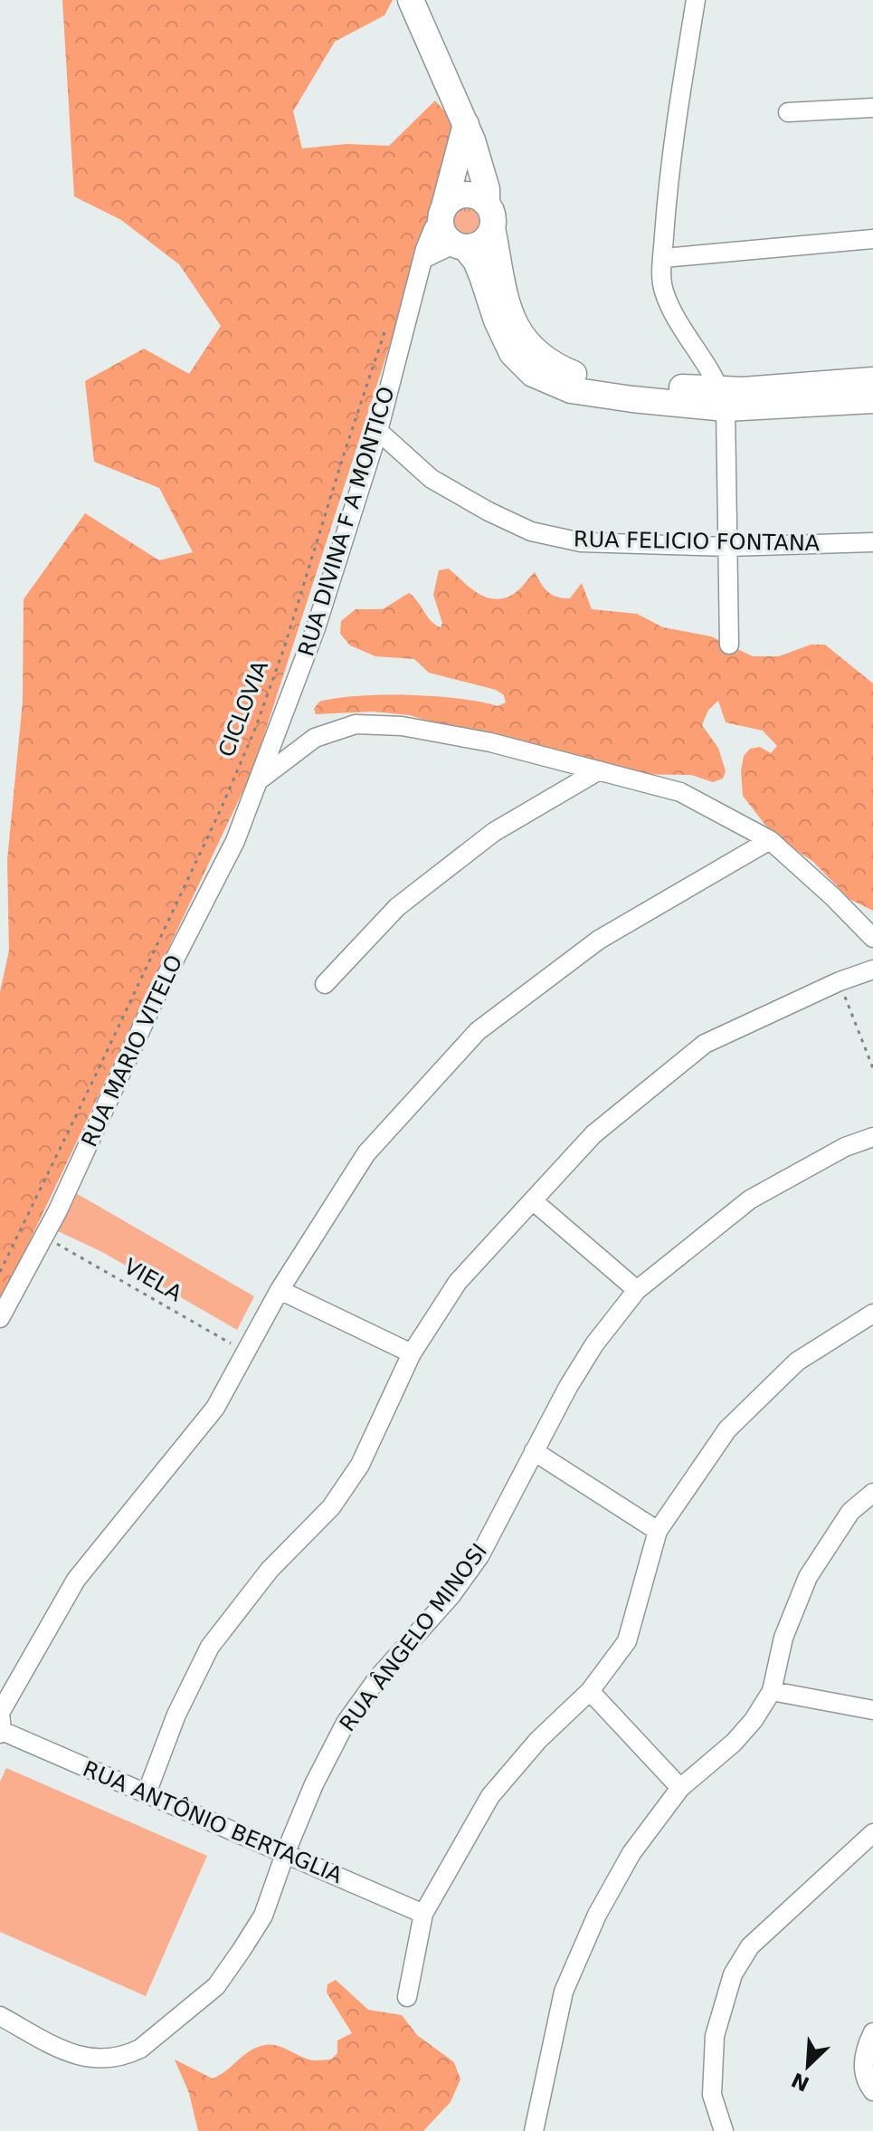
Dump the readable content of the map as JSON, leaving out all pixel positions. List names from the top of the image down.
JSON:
{
  "streets": {
    "street": [
      "RUA DIVINA F A MONTICO",
      "RUA FELICIO FONTANA",
      "RUA MARIO VITELO",
      "RUA ÂNGELO MINOSI",
      "RUA ANTÔNIO BERTAGLIA"
    ],
    "path": ["CICLOVIA", "VIELA"]
  },
  "crossings": [
    ["RUA DIVINA F A MONTICO", "RUA FELICIO FONTANA"],
    ["RUA DIVINA F A MONTICO", "RUA MARIO VITELO"],
    ["RUA MARIO VITELO", "VIELA"],
    ["RUA ÂNGELO MINOSI", "RUA ANTÔNIO BERTAGLIA"]
  ],
  "north": "bottom left"
}
